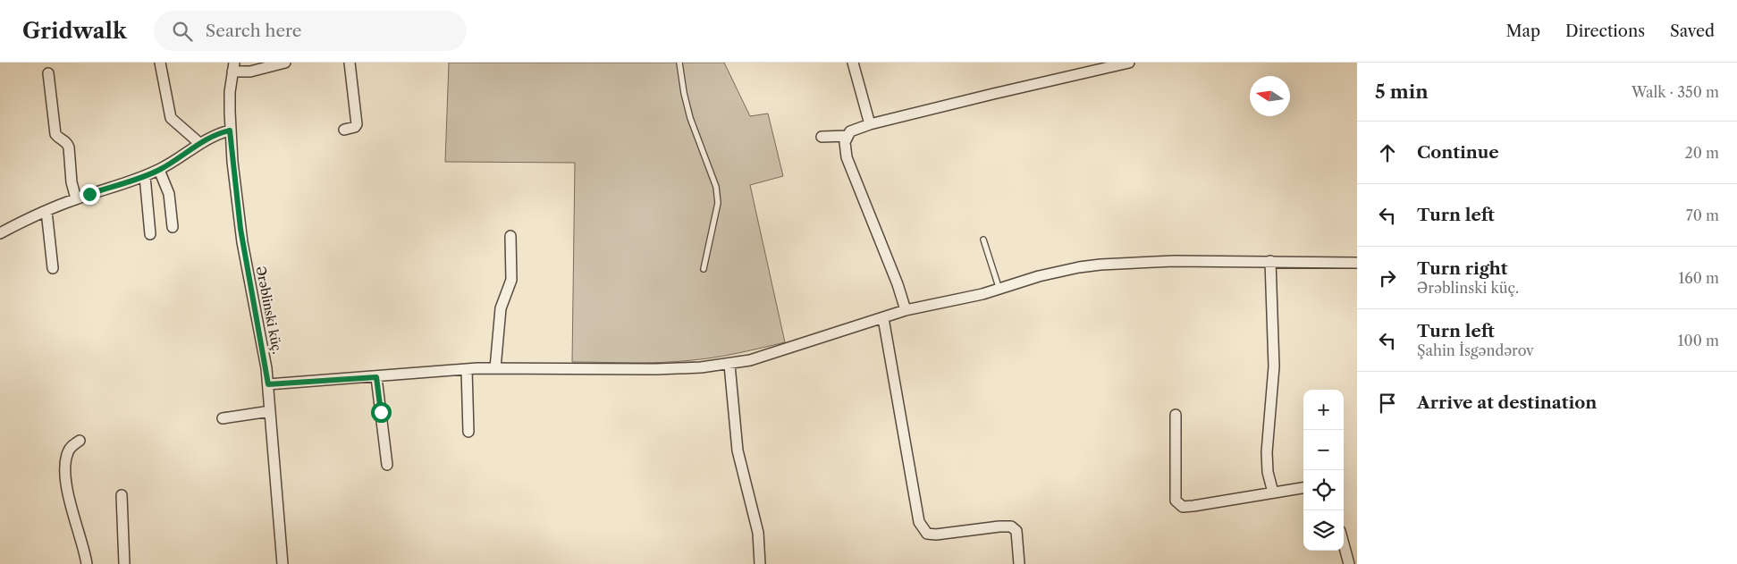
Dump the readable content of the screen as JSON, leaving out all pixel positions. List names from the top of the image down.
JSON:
{
  "streets": {
    "street": ["Ərəblinski küç."]
  },
  "north": "left",
  "page": {
    "header": "Gridwalk",
    "search": "Search here",
    "nav": ["Map", "Directions", "Saved"],
    "heading": ["5 min", "Walk · 350 m"],
    "list": [
      ["Continue", "20 m"],
      ["Turn left", "70 m"],
      ["Turn right", "Ərəblinski küç.", "160 m"],
      ["Turn left", "Şahin İsgəndərov", "100 m"],
      "Arrive at destination"
    ],
    "map_buttons": ["+", "−"]
  }
}
